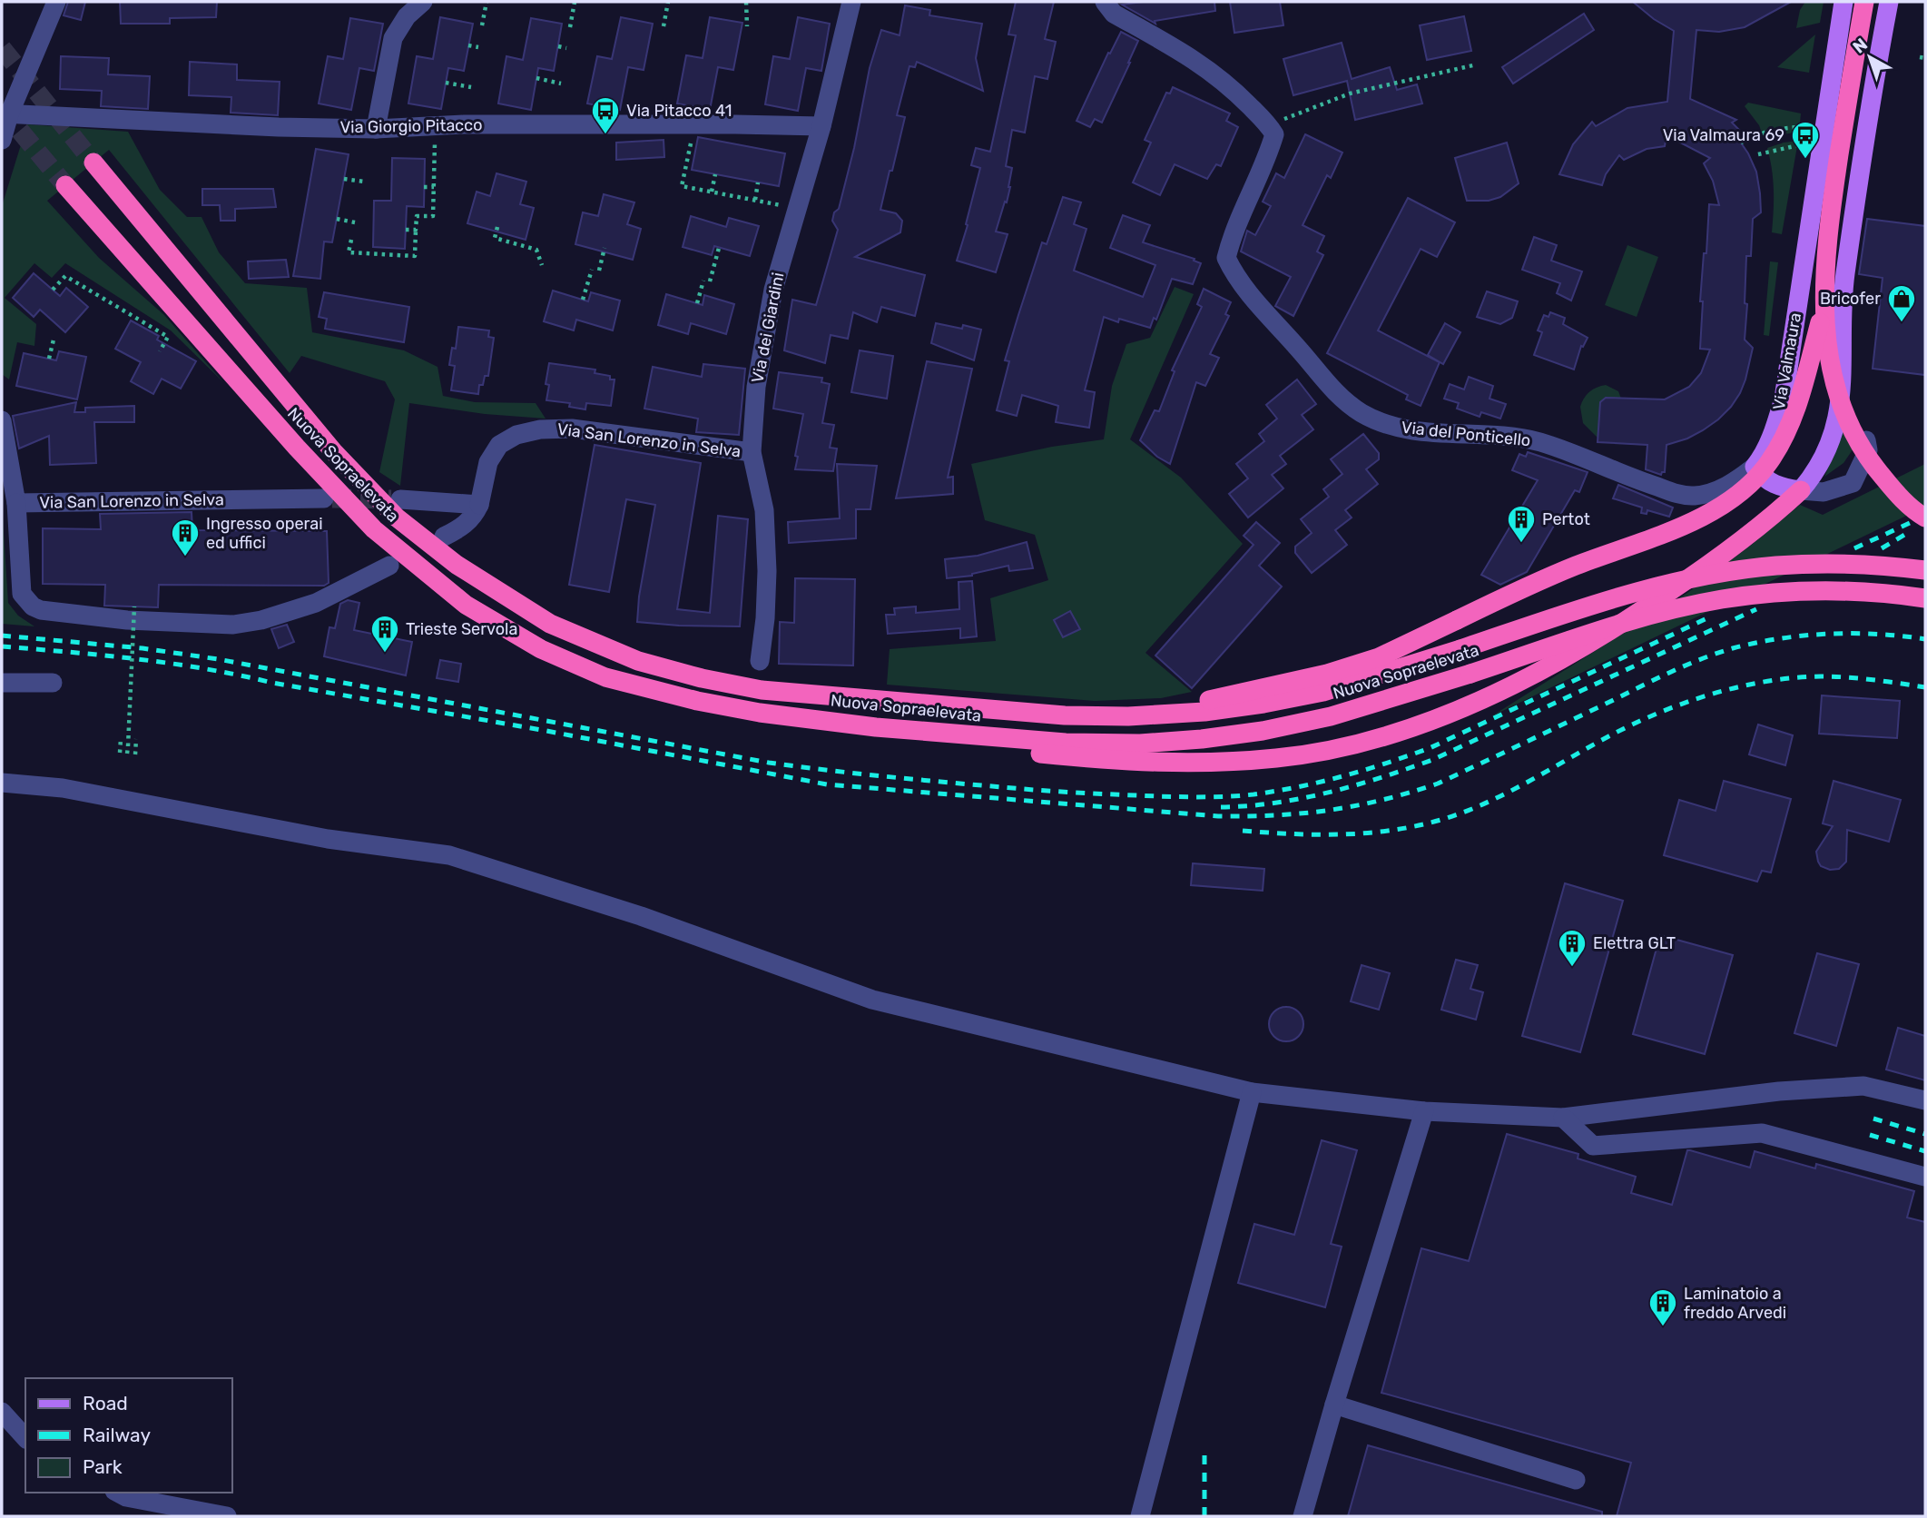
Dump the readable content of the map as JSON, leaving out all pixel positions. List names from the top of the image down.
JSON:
{
  "streets": {
    "highway": ["Nuova Sopraelevata"],
    "main road": ["Via Valmaura"],
    "street": [
      "Via Giorgio Pitacco",
      "Via dei Giardini",
      "Via del Ponticello",
      "Via San Lorenzo in Selva"
    ]
  },
  "crossings": [
    ["Via Giorgio Pitacco", "Via dei Giardini"],
    ["Via dei Giardini", "Via San Lorenzo in Selva"],
    ["Via Valmaura", "Via del Ponticello"]
  ],
  "places": {
    "bus stop": ["Via Pitacco 41", "Via Valmaura 69"],
    "shop": ["Bricofer"],
    "building": [
      "Pertot",
      "Ingresso operai ed uffici",
      "Trieste Servola",
      "Elettra GLT",
      "Laminatoio a freddo Arvedi"
    ]
  },
  "legend": ["Road", "Railway", "Park"],
  "north": "top left"
}
